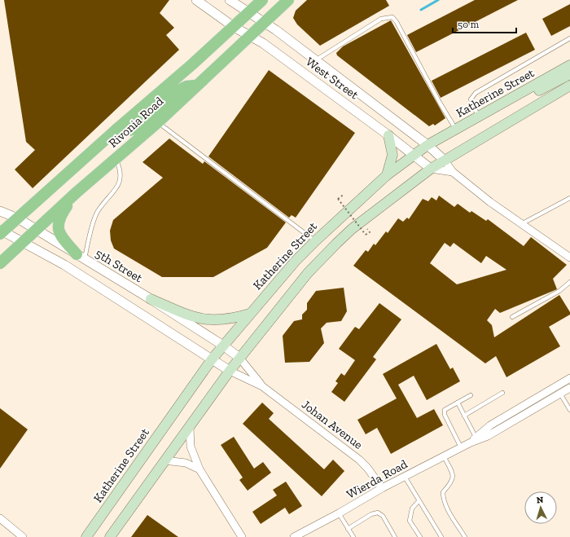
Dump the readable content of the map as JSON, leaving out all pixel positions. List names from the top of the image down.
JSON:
{
  "streets": {
    "main road": ["Katherine Street", "Rivonia Road"],
    "street": [
      "West Street",
      "5th Street",
      "Johan Avenue",
      "Wierda Road"
    ]
  },
  "crossings": [
    ["West Street", "Katherine Street"],
    ["West Street", "Rivonia Road"],
    ["Katherine Street", "5th Street"],
    ["Rivonia Road", "5th Street"],
    ["5th Street", "Johan Avenue"],
    ["Johan Avenue", "Wierda Road"]
  ],
  "scale_bar": "50 m",
  "north": "top"
}
